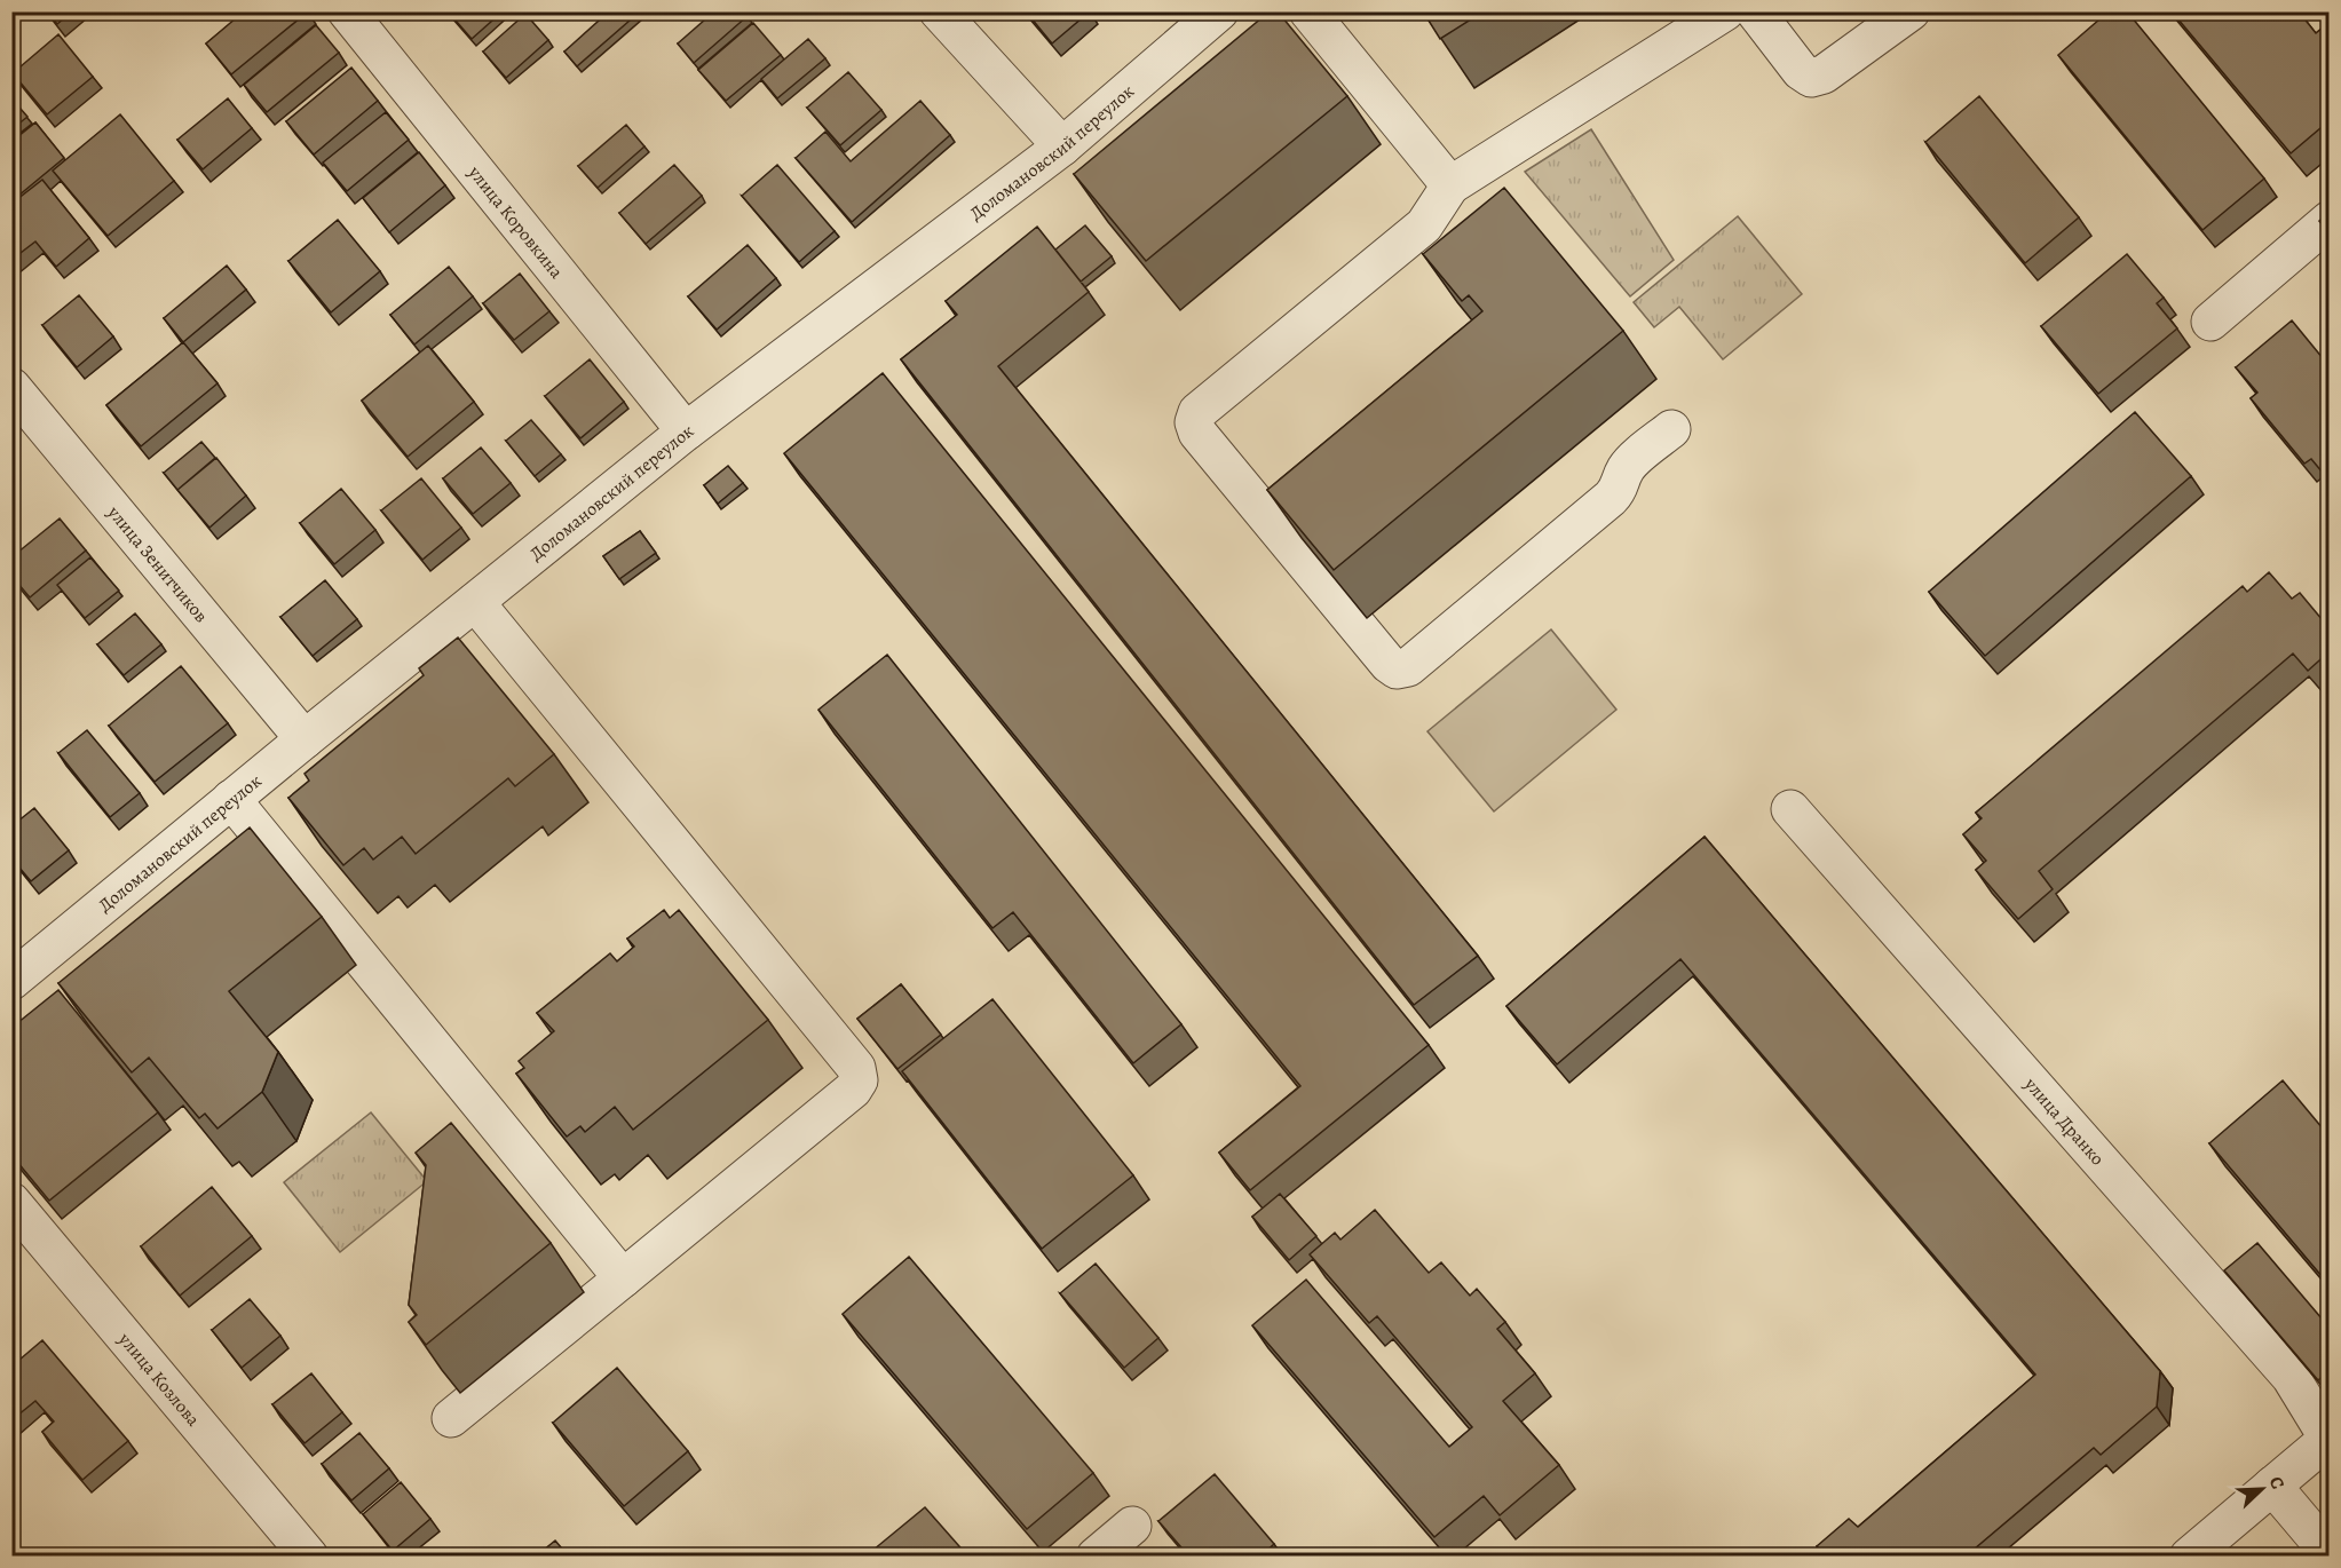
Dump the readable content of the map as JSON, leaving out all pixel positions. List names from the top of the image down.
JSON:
{
  "streets": {
    "street": [
      "Доломановский переулок",
      "улица Коровкина",
      "улица Зенитчиков",
      "улица Дранко",
      "улица Козлова"
    ]
  },
  "crossings": [
    ["Доломановский переулок", "улица Коровкина"],
    ["Доломановский переулок", "улица Зенитчиков"]
  ],
  "north": "top right"
}
